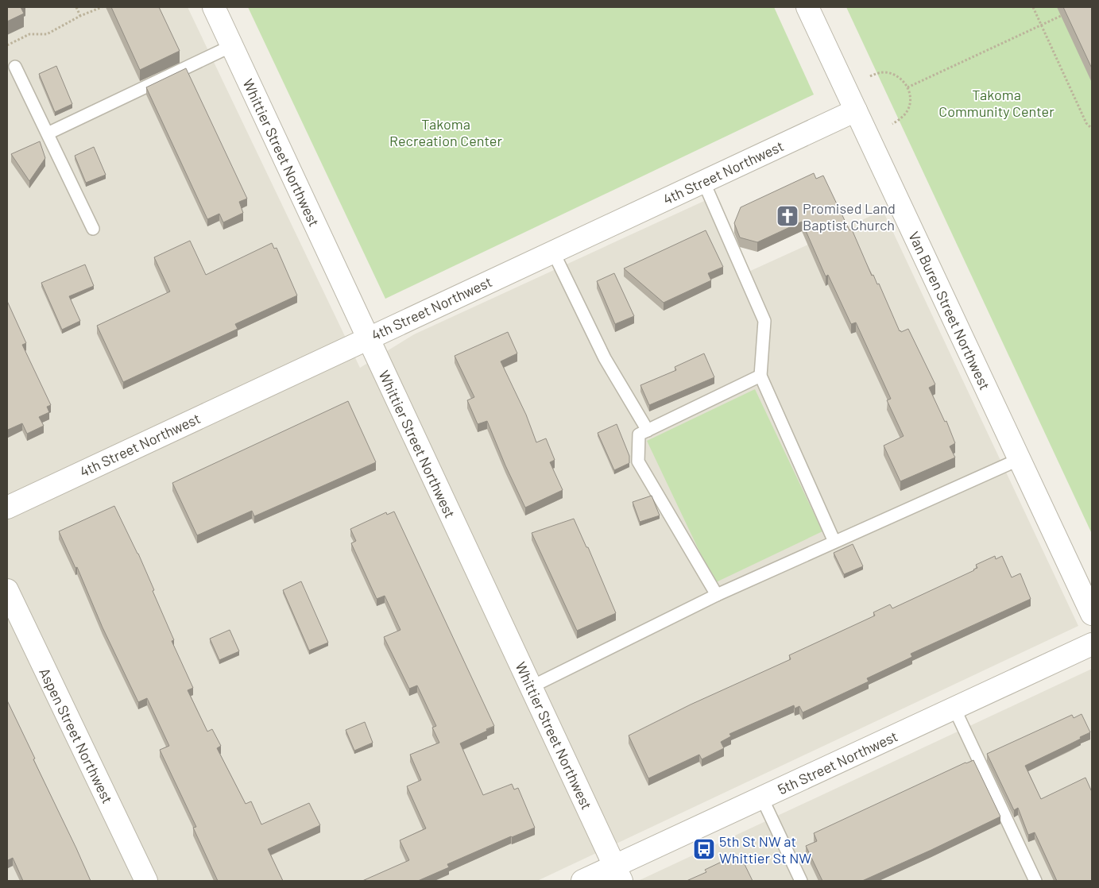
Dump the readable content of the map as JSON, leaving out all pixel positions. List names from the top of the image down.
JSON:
{
  "streets": {
    "street": [
      "Whittier Street Northwest",
      "4th Street Northwest",
      "Van Buren Street Northwest",
      "Aspen Street Northwest",
      "5th Street Northwest"
    ]
  },
  "crossings": [
    ["Whittier Street Northwest", "4th Street Northwest"],
    ["Whittier Street Northwest", "5th Street Northwest"],
    ["4th Street Northwest", "Van Buren Street Northwest"]
  ],
  "parks": ["Takoma Community Center", "Takoma Recreation Center"],
  "places": {
    "church": ["Promised Land Baptist Church"],
    "bus stop": ["5th St NW at Whittier St NW"]
  }
}
